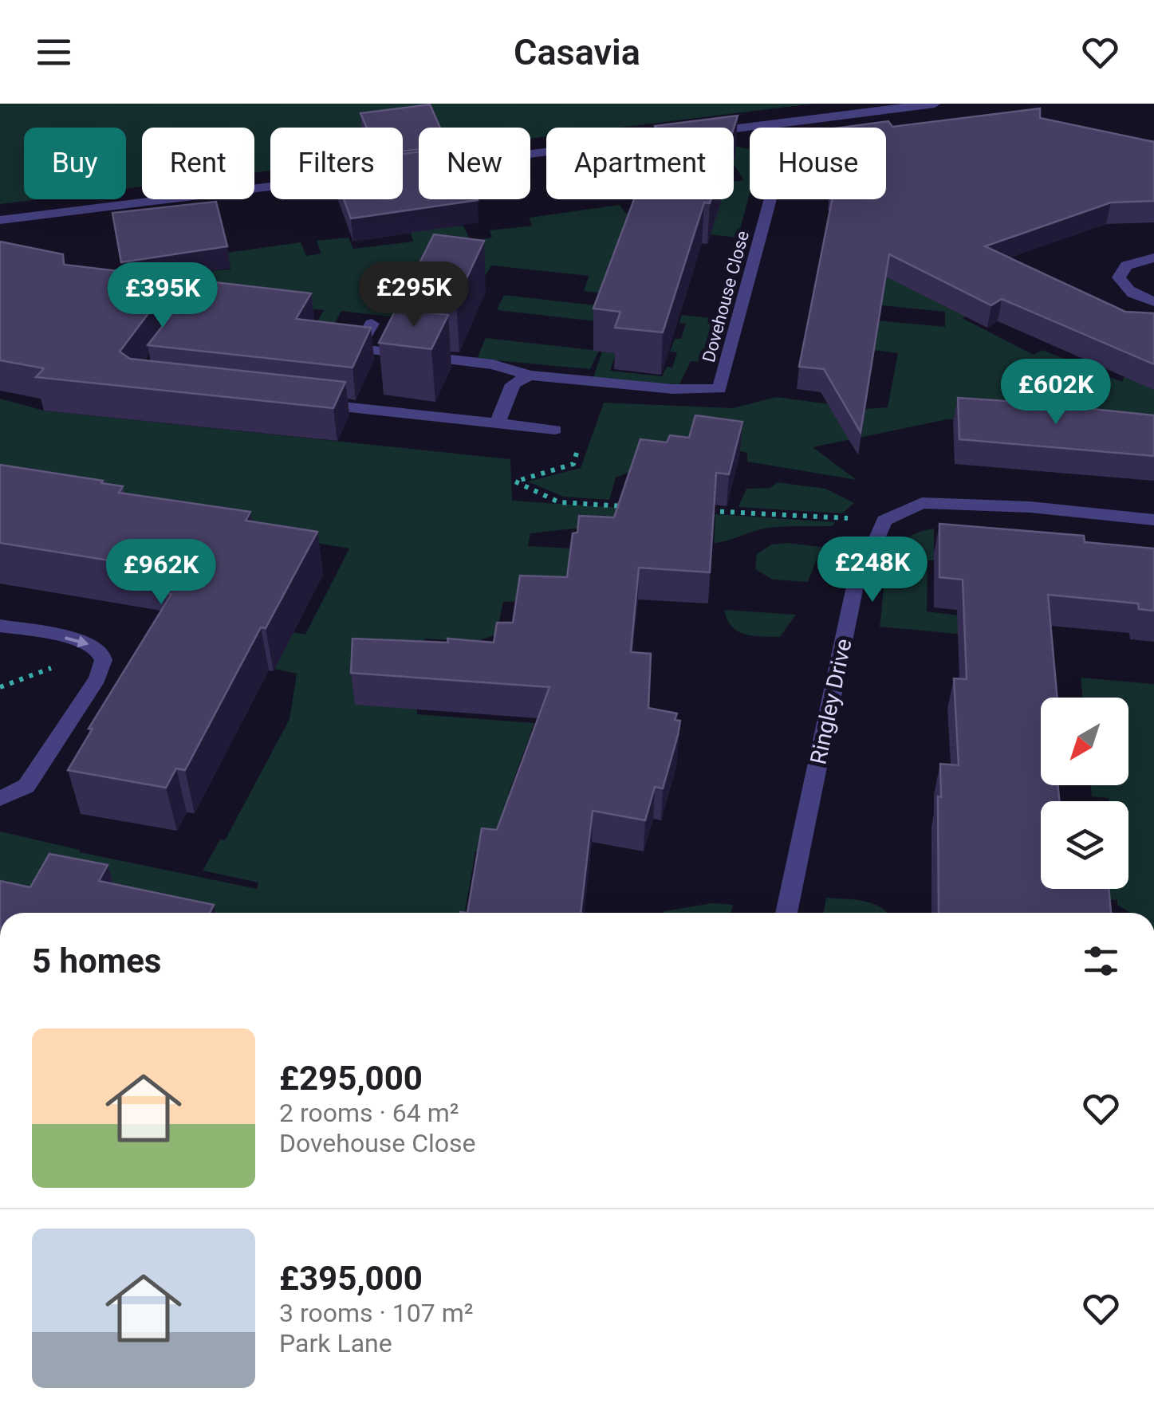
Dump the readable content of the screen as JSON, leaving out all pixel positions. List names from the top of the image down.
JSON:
{
  "streets": {
    "street": ["Dovehouse Close", "Ringley Drive"]
  },
  "north": "bottom left",
  "page": {
    "header": "Casavia",
    "chip": [
      "Buy",
      "Rent",
      "Filters",
      "New",
      "Apartment",
      "House"
    ],
    "price": [
      "£295K",
      "£395K",
      "£602K",
      "£248K",
      "£962K"
    ],
    "heading": "5 homes",
    "list": [
      {
        "name": "£295,000",
        "note": "2 rooms · 64 m² · Dovehouse Close"
      },
      {
        "name": "£395,000",
        "note": "3 rooms · 107 m² · Park Lane"
      }
    ]
  }
}
